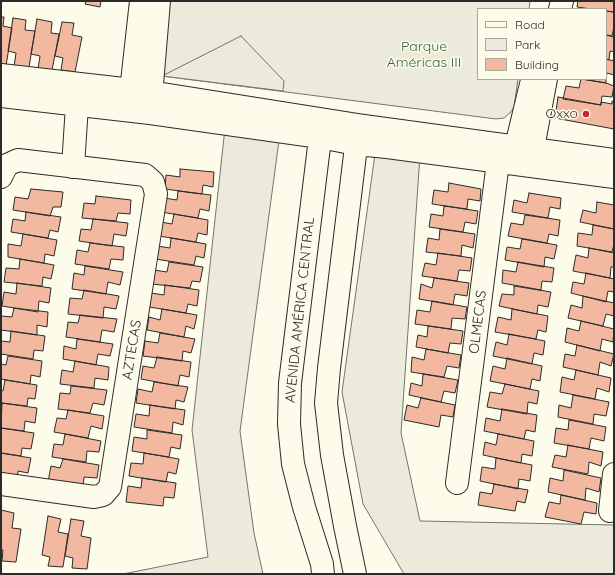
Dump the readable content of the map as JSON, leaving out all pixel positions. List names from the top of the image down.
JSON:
{
  "streets": {
    "street": ["AVENIDA AMÉRICA CENTRAL", "OLMECAS", "AZTECAS"]
  },
  "parks": ["Parque Américas III"],
  "places": ["Oxxo"],
  "legend": ["Road", "Park", "Building"]
}
